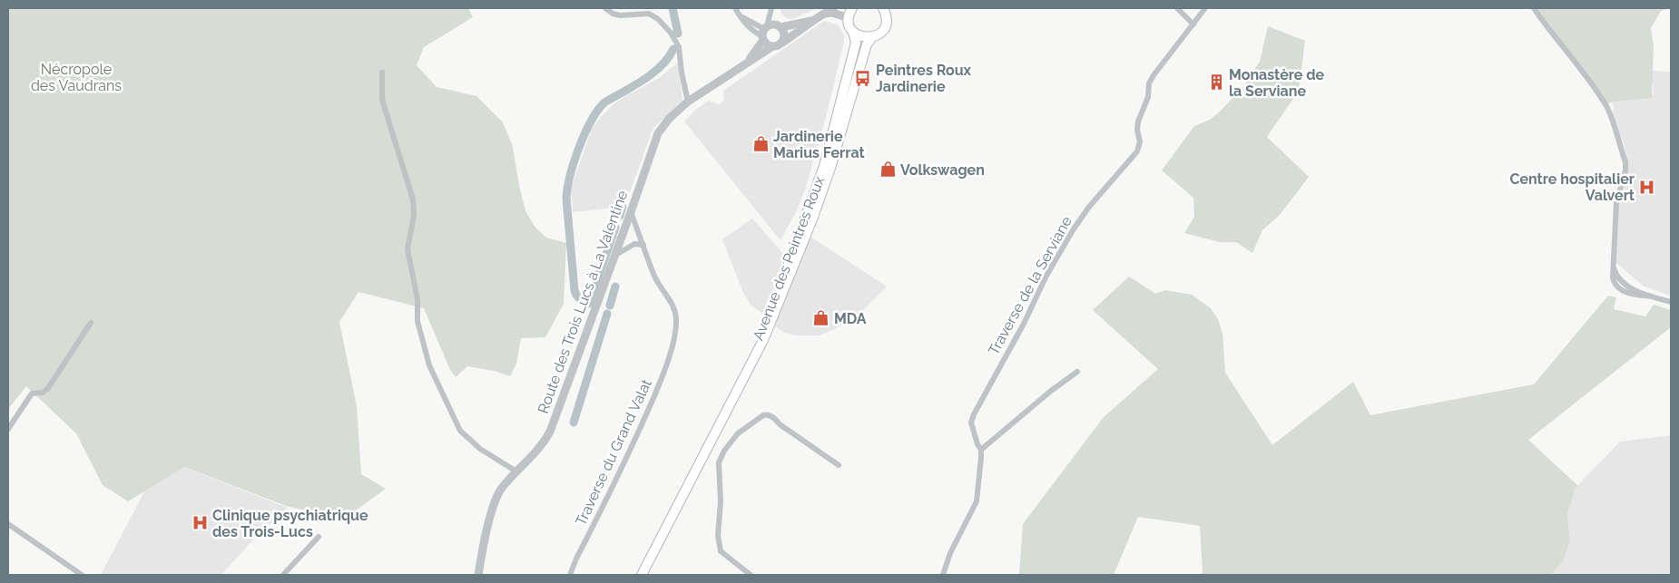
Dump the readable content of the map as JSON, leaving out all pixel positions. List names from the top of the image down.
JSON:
{
  "streets": {
    "main road": ["Avenue des Peintres Roux"],
    "street": ["Traverse de la Serviane", "Route des Trois Lucs à La Valentine", "Traverse du Grand Valat"]
  },
  "crossings": [
    ["Route des Trois Lucs à La Valentine", "Traverse du Grand Valat"]
  ],
  "parks": ["Nécropole des Vaudrans"],
  "places": {
    "bus stop": ["Peintres Roux Jardinerie"],
    "building": ["Monastère de la Serviane"],
    "shop": ["Jardinerie Marius Ferrat", "Volkswagen", "MDA"],
    "hospital": ["Centre hospitalier Valvert", "Clinique psychiatrique des Trois-Lucs"]
  }
}
